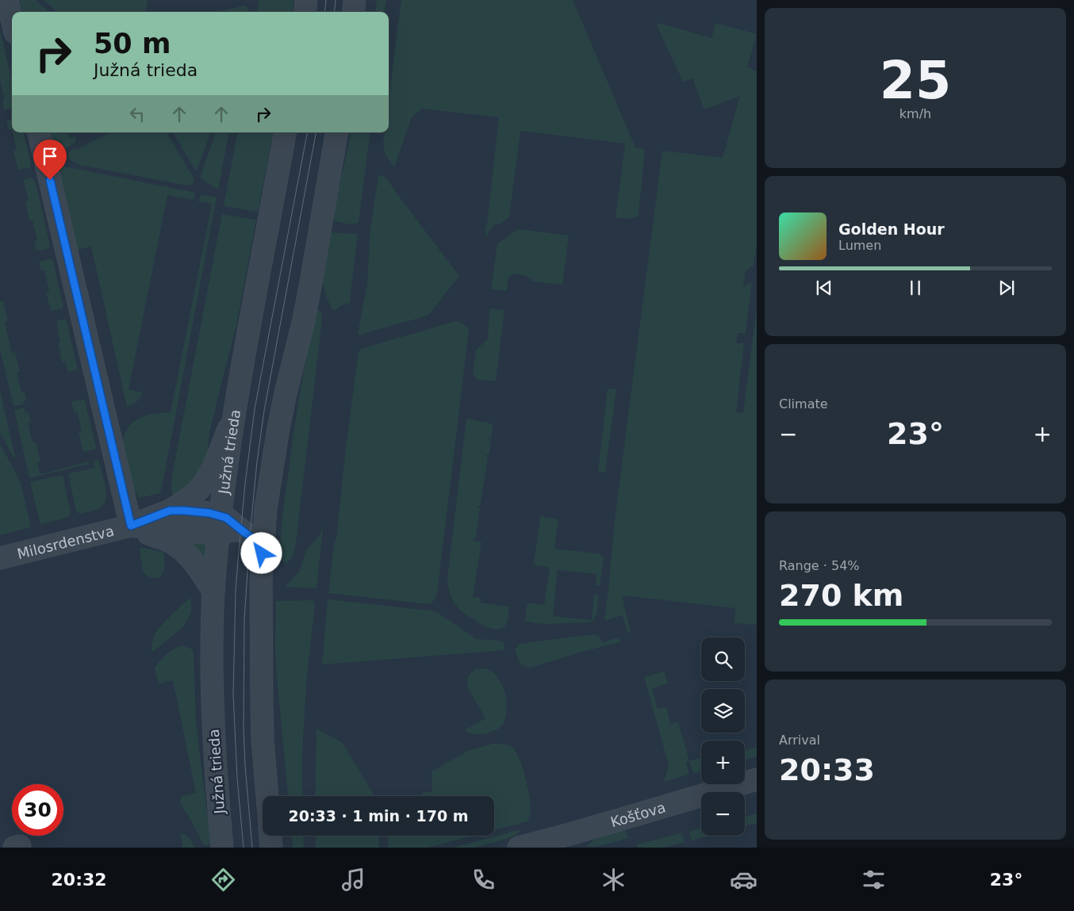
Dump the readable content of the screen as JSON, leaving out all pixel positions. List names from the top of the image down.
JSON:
{
  "streets": {
    "street": ["Južná trieda", "Milosrdenstva", "Košťova"]
  },
  "crossings": [
    ["Južná trieda", "Milosrdenstva"]
  ],
  "page": {
    "tile": [
      ["25", "km/h"],
      "Climate",
      ["Range · 54%", "270 km"],
      ["Arrival", "20:33"]
    ],
    "turn": ["50 m", "Južná trieda"],
    "song": ["Golden Hour", "Lumen"],
    "heat": ["−", "23°", "+"],
    "map_buttons": ["+", "−"],
    "limit": "30",
    "trip": "20:33 · 1 min · 170 m",
    "tabs": ["20:32", "23°"]
  }
}
